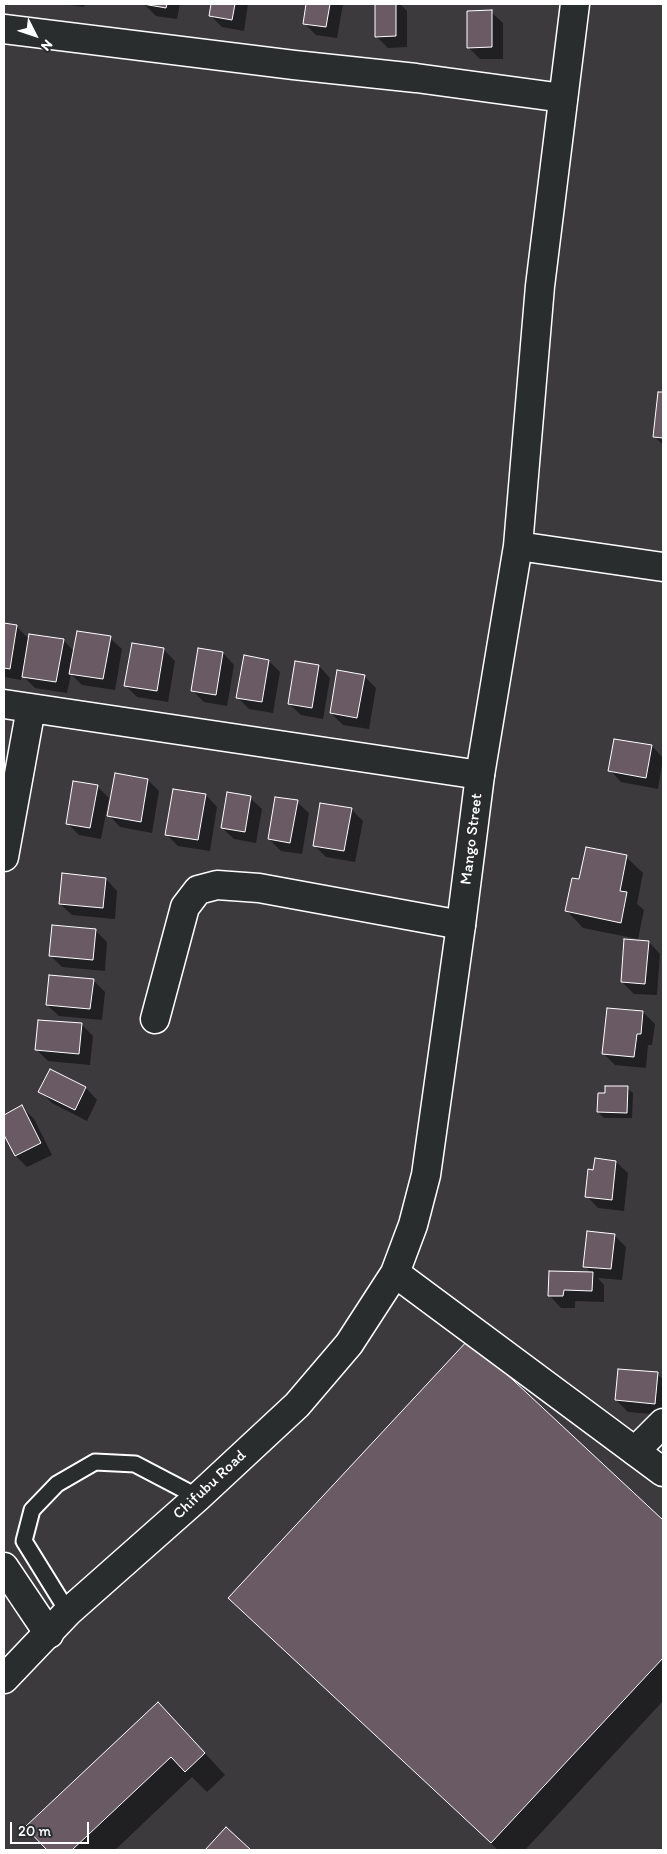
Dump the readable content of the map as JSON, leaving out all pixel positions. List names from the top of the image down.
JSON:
{
  "streets": {
    "street": ["Mango Street", "Chifubu Road"]
  },
  "crossings": [
    ["Mango Street", "Chifubu Road"]
  ],
  "scale_bar": "20 m",
  "north": "bottom right"
}
